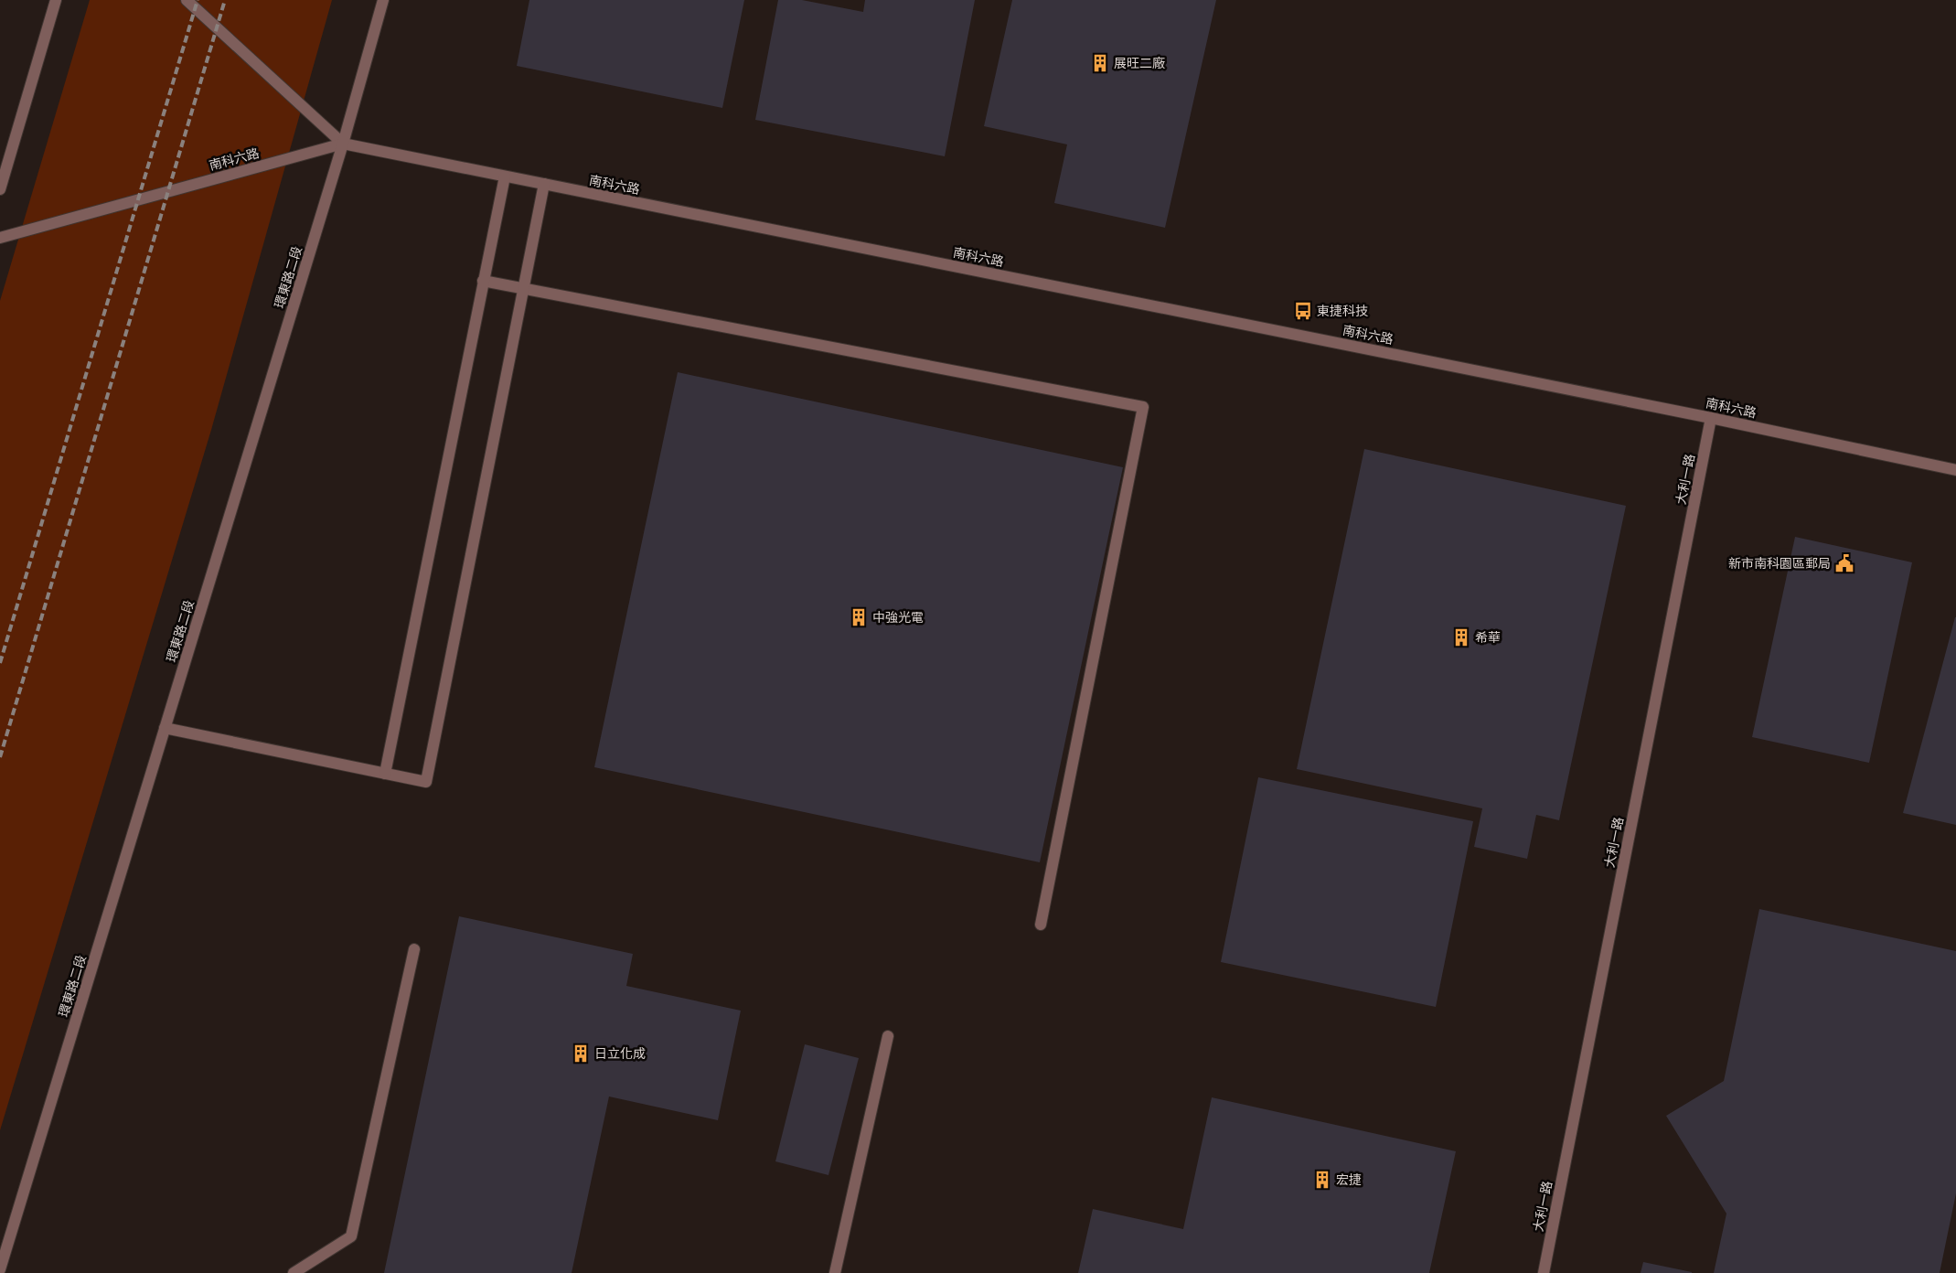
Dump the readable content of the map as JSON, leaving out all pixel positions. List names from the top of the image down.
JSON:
{
  "streets": {
    "street": ["南科六路", "環東路二段", "大利一路"]
  },
  "crossings": [
    ["南科六路", "環東路二段"],
    ["南科六路", "大利一路"]
  ],
  "places": {
    "building": [
      "展旺二廠",
      "中強光電",
      "希華",
      "日立化成",
      "宏捷"
    ],
    "bus stop": ["東捷科技"],
    "public building": ["新市南科園區郵局"]
  }
}
